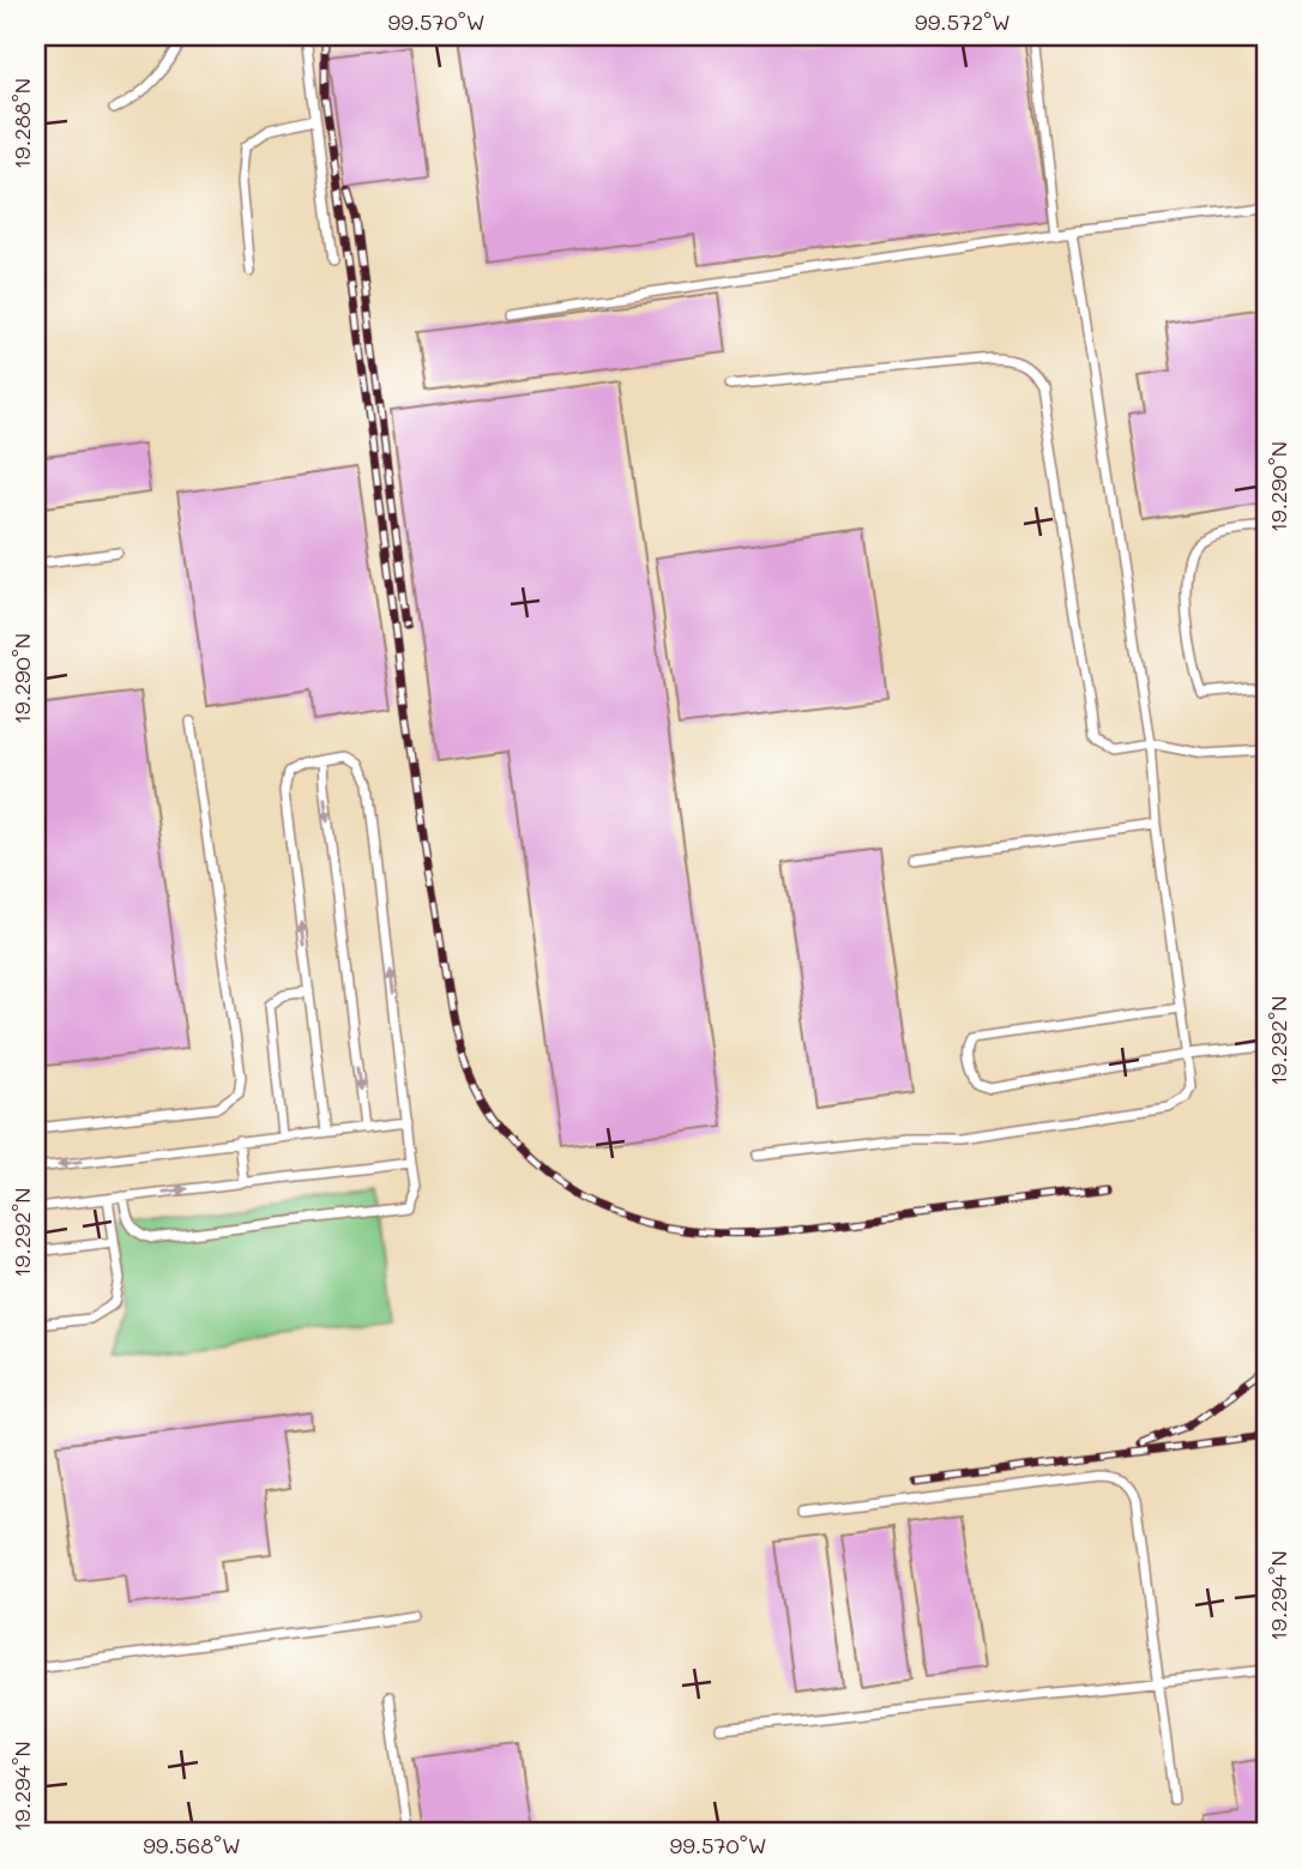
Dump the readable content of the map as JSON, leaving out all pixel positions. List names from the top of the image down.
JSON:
{
  "coordinates": [
    "99.570°W",
    "99.572°W",
    "19.288°N",
    "19.290°N",
    "19.292°N",
    "19.294°N",
    "99.568°W"
  ]
}
